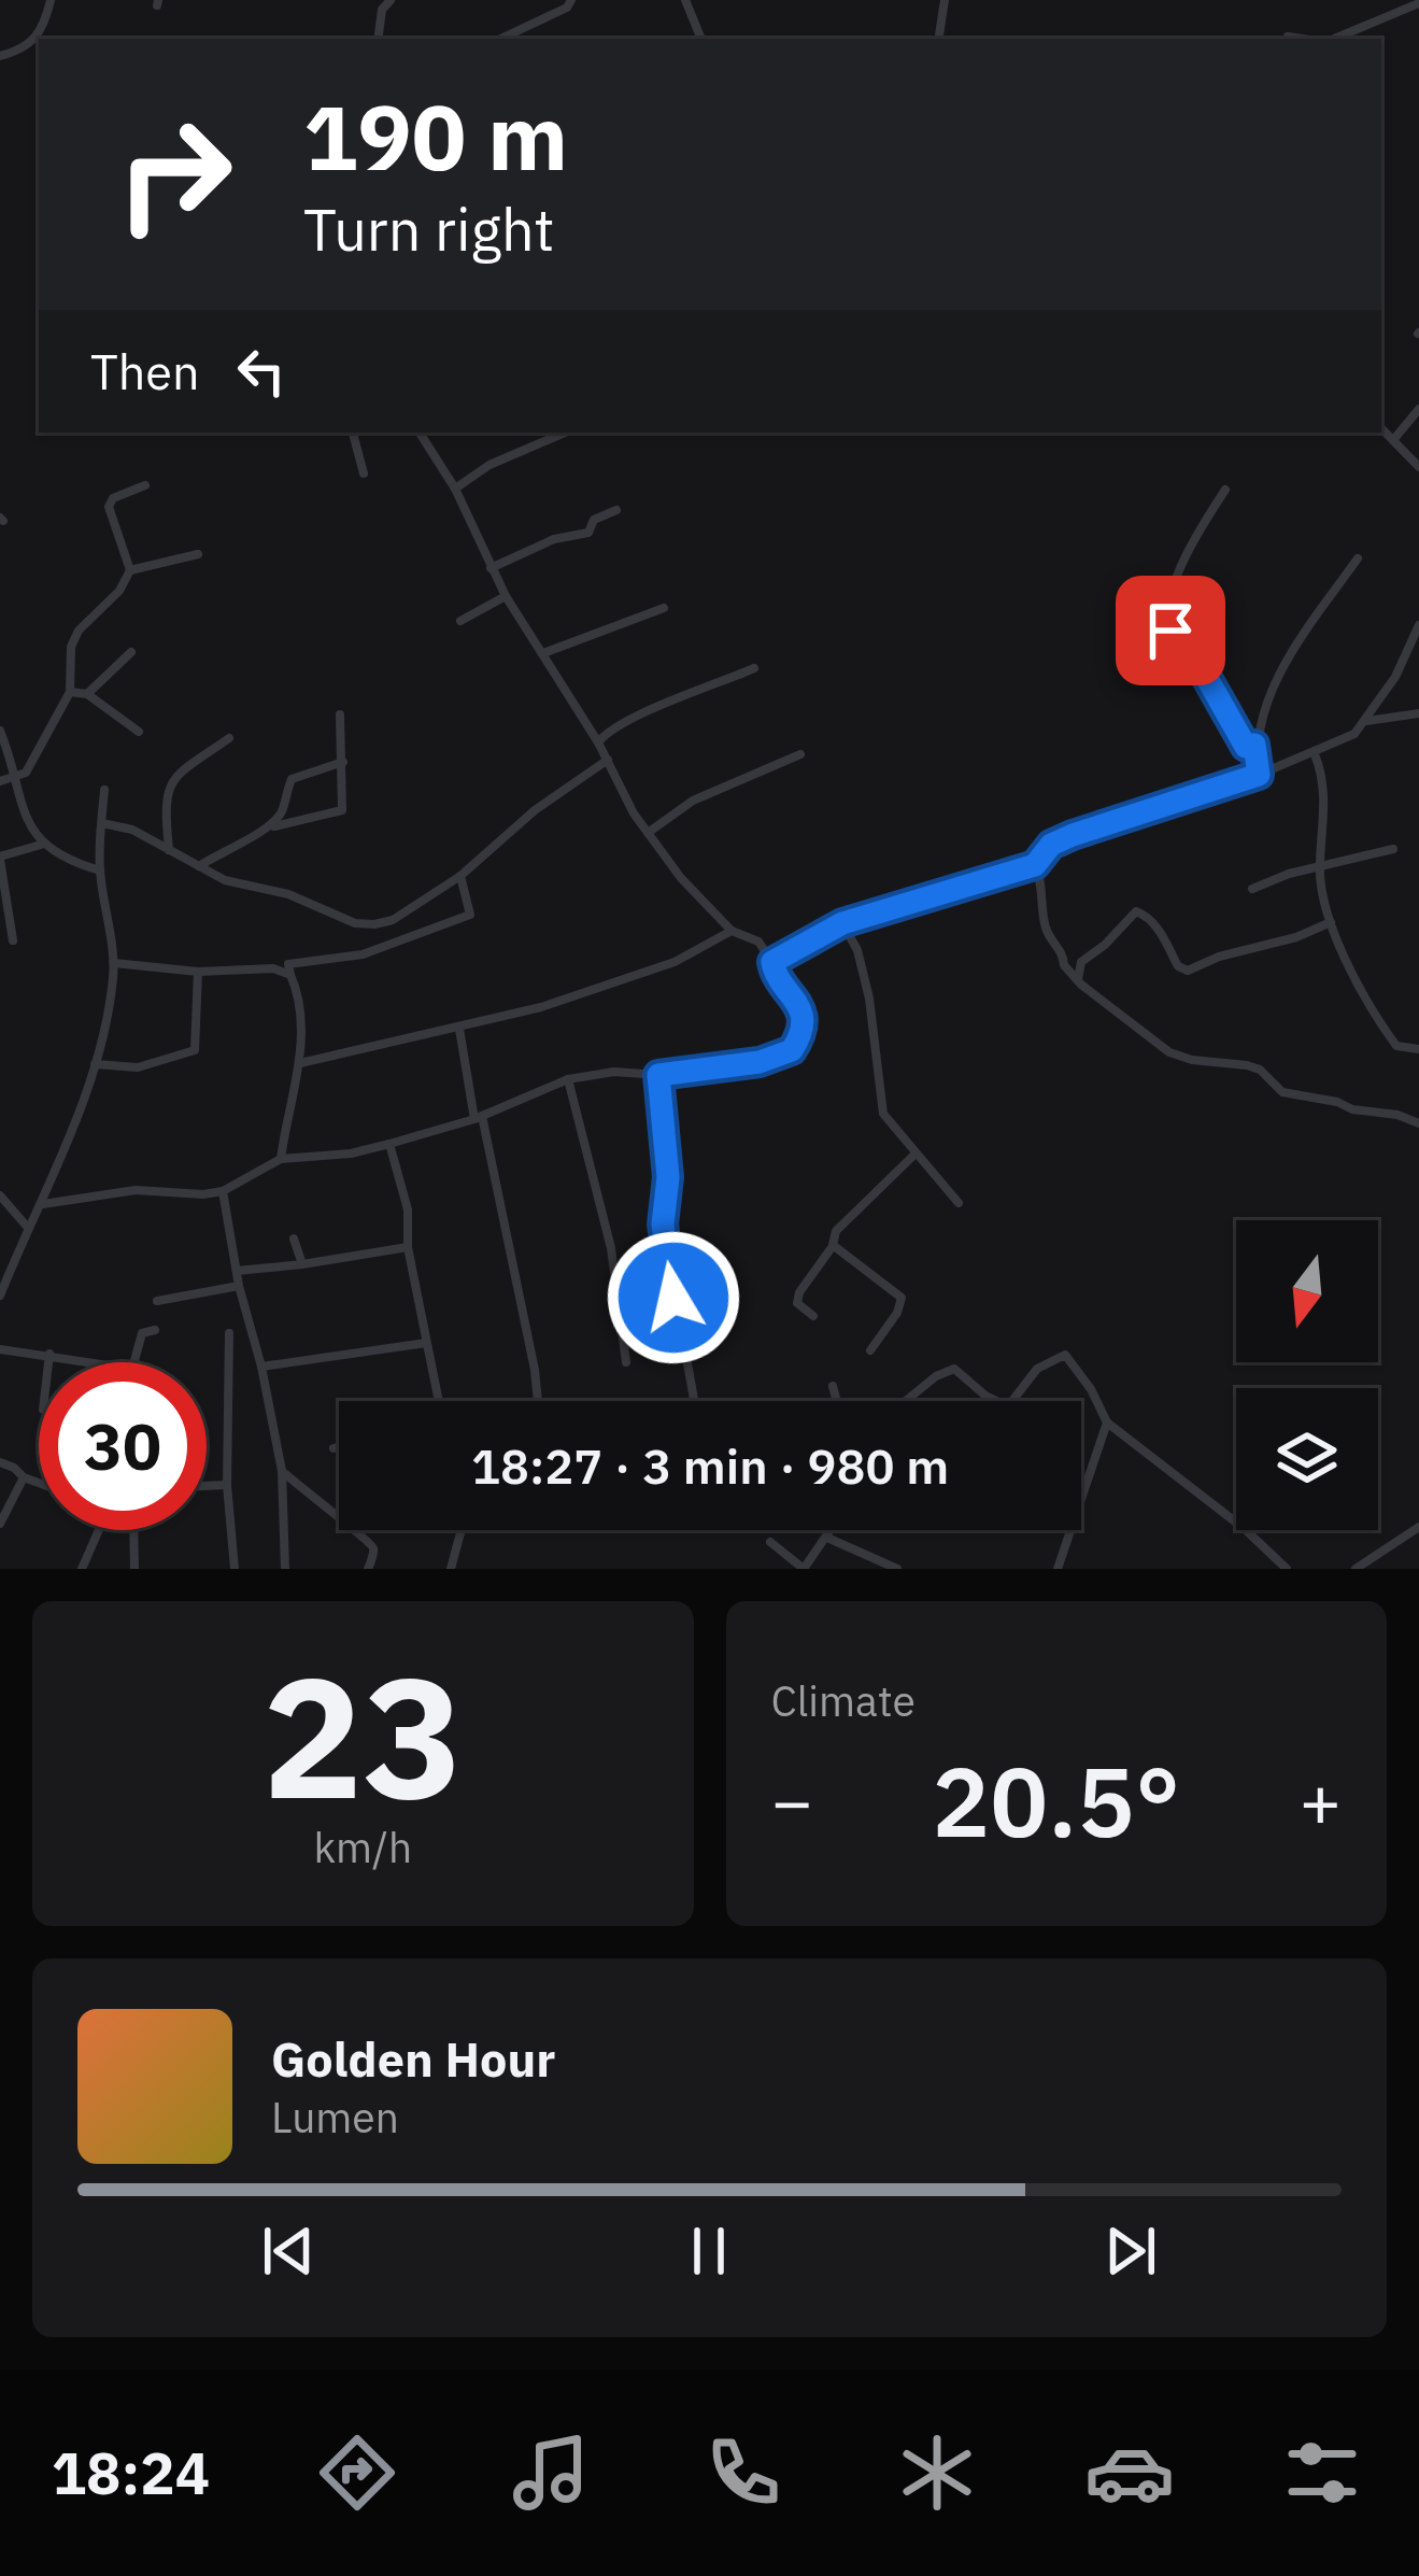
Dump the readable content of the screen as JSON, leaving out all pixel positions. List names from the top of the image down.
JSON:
{
  "north": "bottom",
  "page": {
    "turn": ["190 m", "Turn right"],
    "then": "Then",
    "limit": "30",
    "trip": "18:27 · 3 min · 980 m",
    "tile": [
      ["23", "km/h"],
      "Climate"
    ],
    "heat": ["−", "20.5°", "+"],
    "song": ["Golden Hour", "Lumen"],
    "tabs": "18:24"
  }
}
